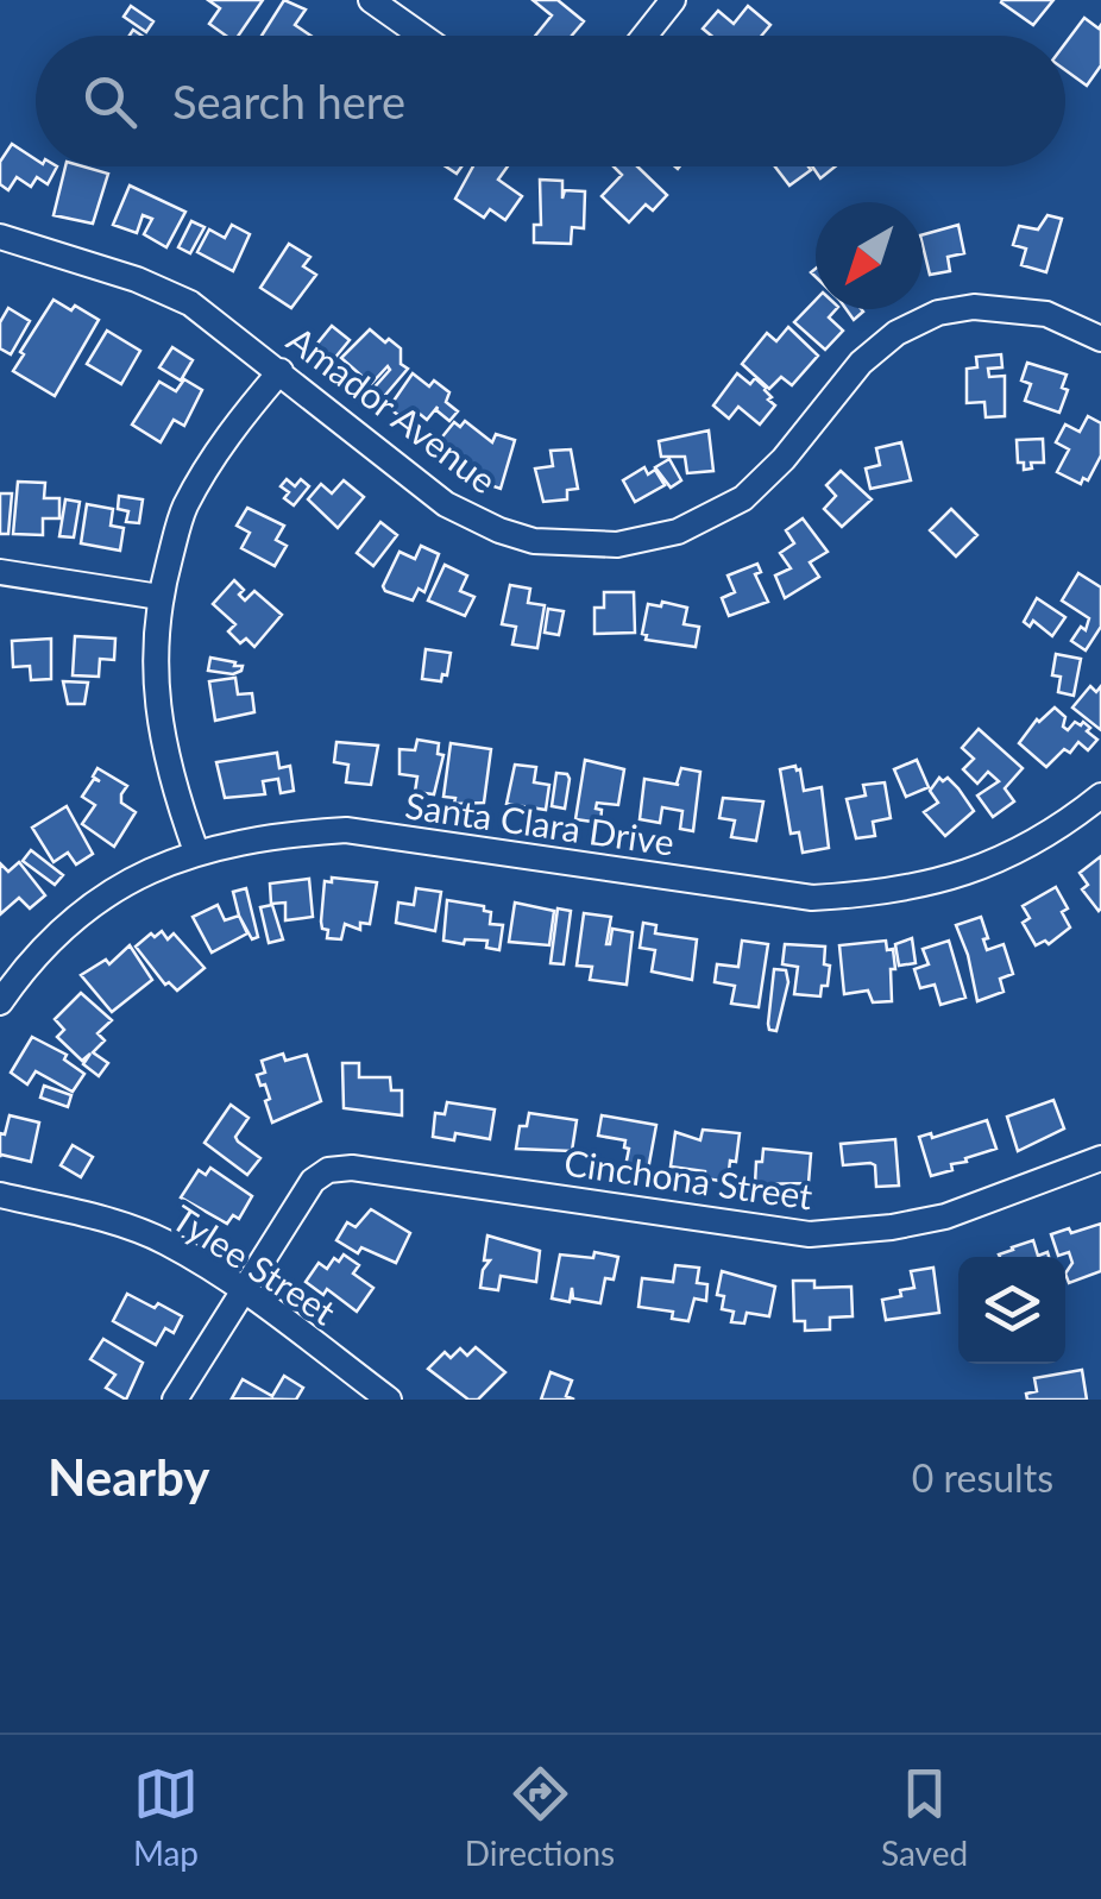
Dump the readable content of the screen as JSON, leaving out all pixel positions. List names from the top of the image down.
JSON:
{
  "streets": {
    "street": [
      "Amador Avenue",
      "Santa Clara Drive",
      "Cinchona Street",
      "Tylee Street"
    ]
  },
  "crossings": [
    ["Cinchona Street", "Tylee Street"]
  ],
  "north": "bottom left",
  "page": {
    "search": "Search here",
    "heading": ["Nearby", "0 results"],
    "nav": ["Map", "Directions", "Saved"]
  }
}
